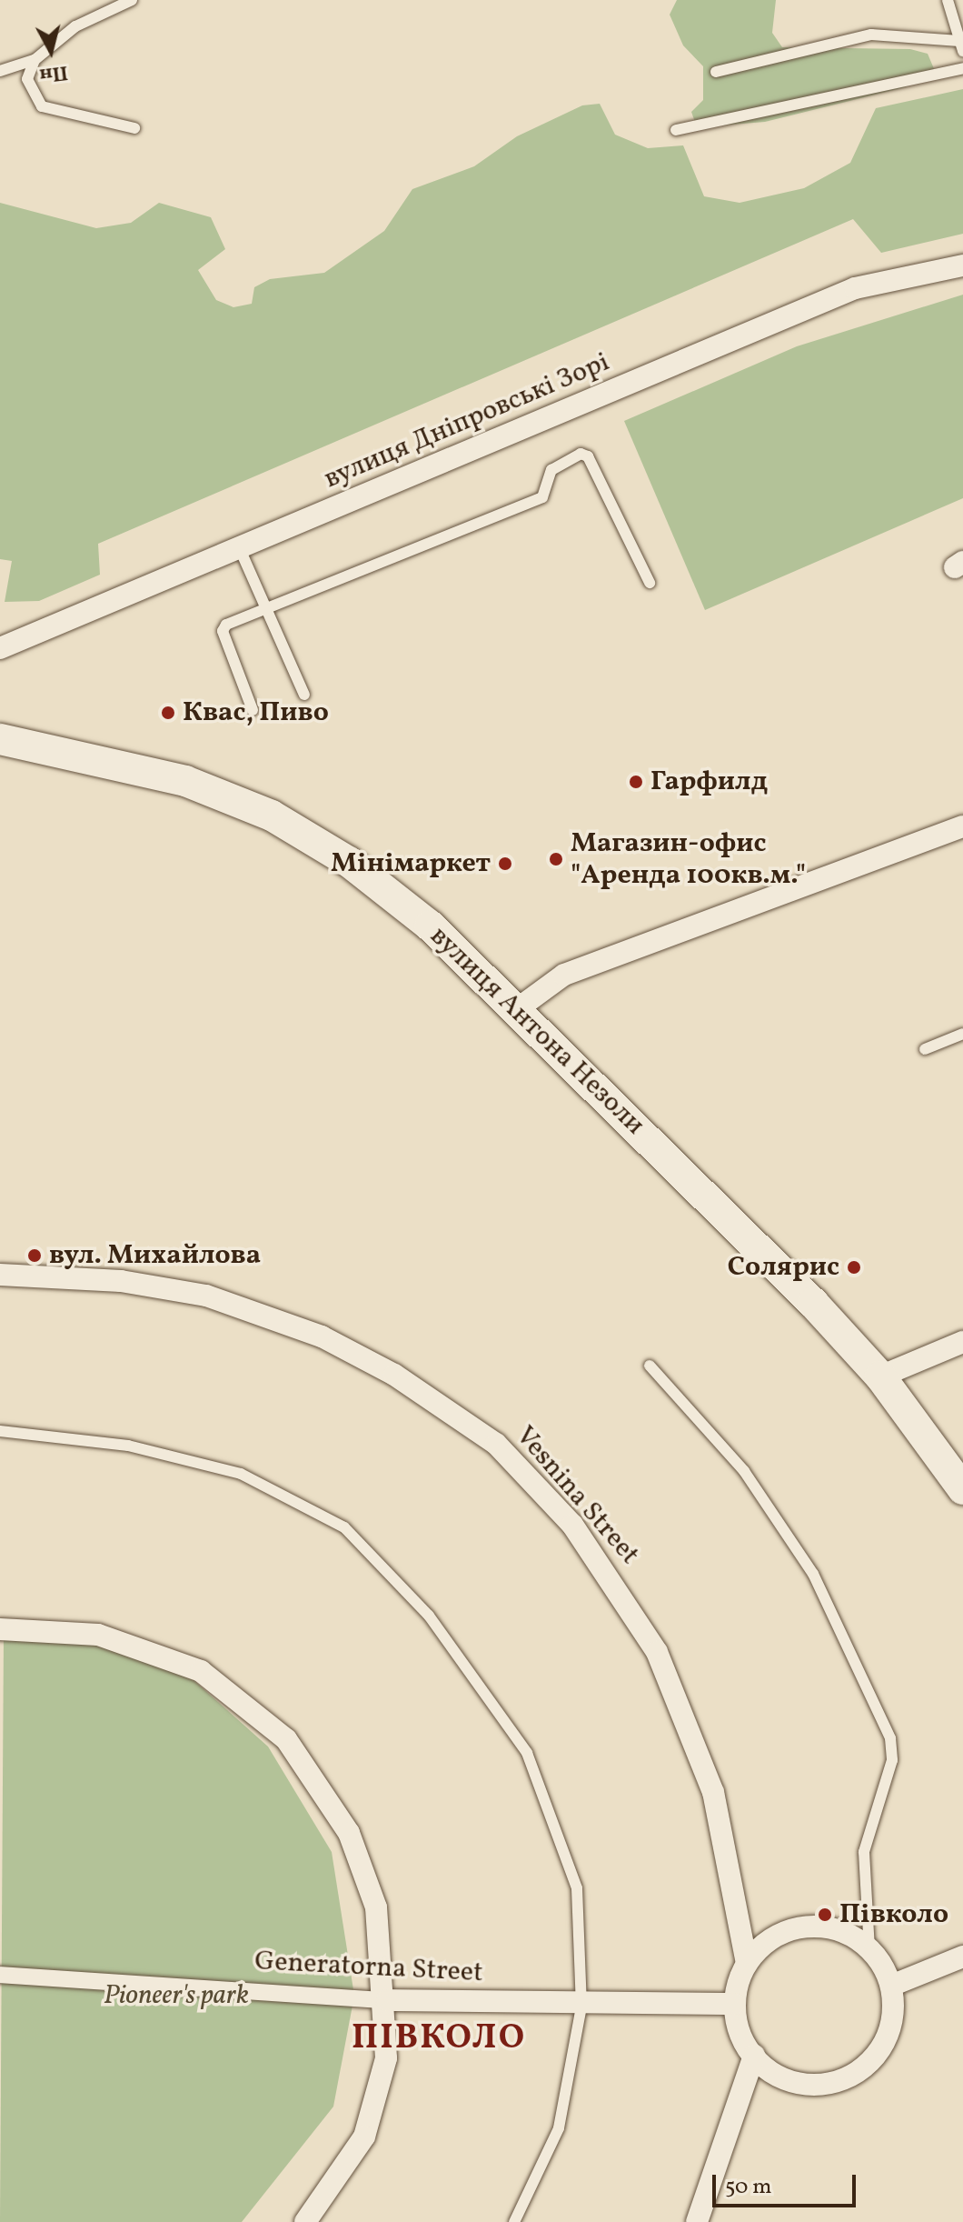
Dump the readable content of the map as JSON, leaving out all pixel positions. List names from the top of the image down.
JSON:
{
  "streets": {
    "main road": ["вулиця Антона Незоли"],
    "street": ["вулиця Дніпровські Зорі", "Vesnina Street", "Generatorna Street"]
  },
  "crossings": [
    ["Vesnina Street", "Generatorna Street"]
  ],
  "districts": ["ПІВКОЛО"],
  "parks": ["Pioneer's park"],
  "places": [
    "Квас, Пиво",
    "Гарфилд",
    "Магазин-офис \"Аренда 100кв.м.\"",
    "Мінімаркет",
    "вул. Михайлова",
    "Солярис",
    "Півколо"
  ],
  "scale_bar": "50 m",
  "north": "bottom"
}
